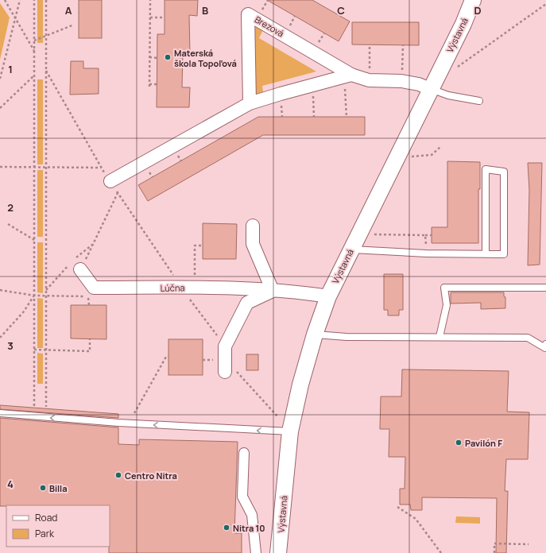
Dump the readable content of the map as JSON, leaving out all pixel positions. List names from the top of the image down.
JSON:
{
  "streets": {
    "street": ["Brezová", "Výstavná", "Lúčna"]
  },
  "crossings": [
    ["Brezová", "Výstavná"],
    ["Výstavná", "Lúčna"]
  ],
  "places": [
    "Materská škola Topoľová",
    "Pavilón F",
    "Centro Nitra",
    "Billa",
    "Nitra 10"
  ],
  "legend": ["Road", "Park"],
  "grid": {
    "columns": [
      "A",
      "B",
      "C",
      "D"
    ],
    "rows": [
      "1",
      "2",
      "3",
      "4"
    ]
  }
}
